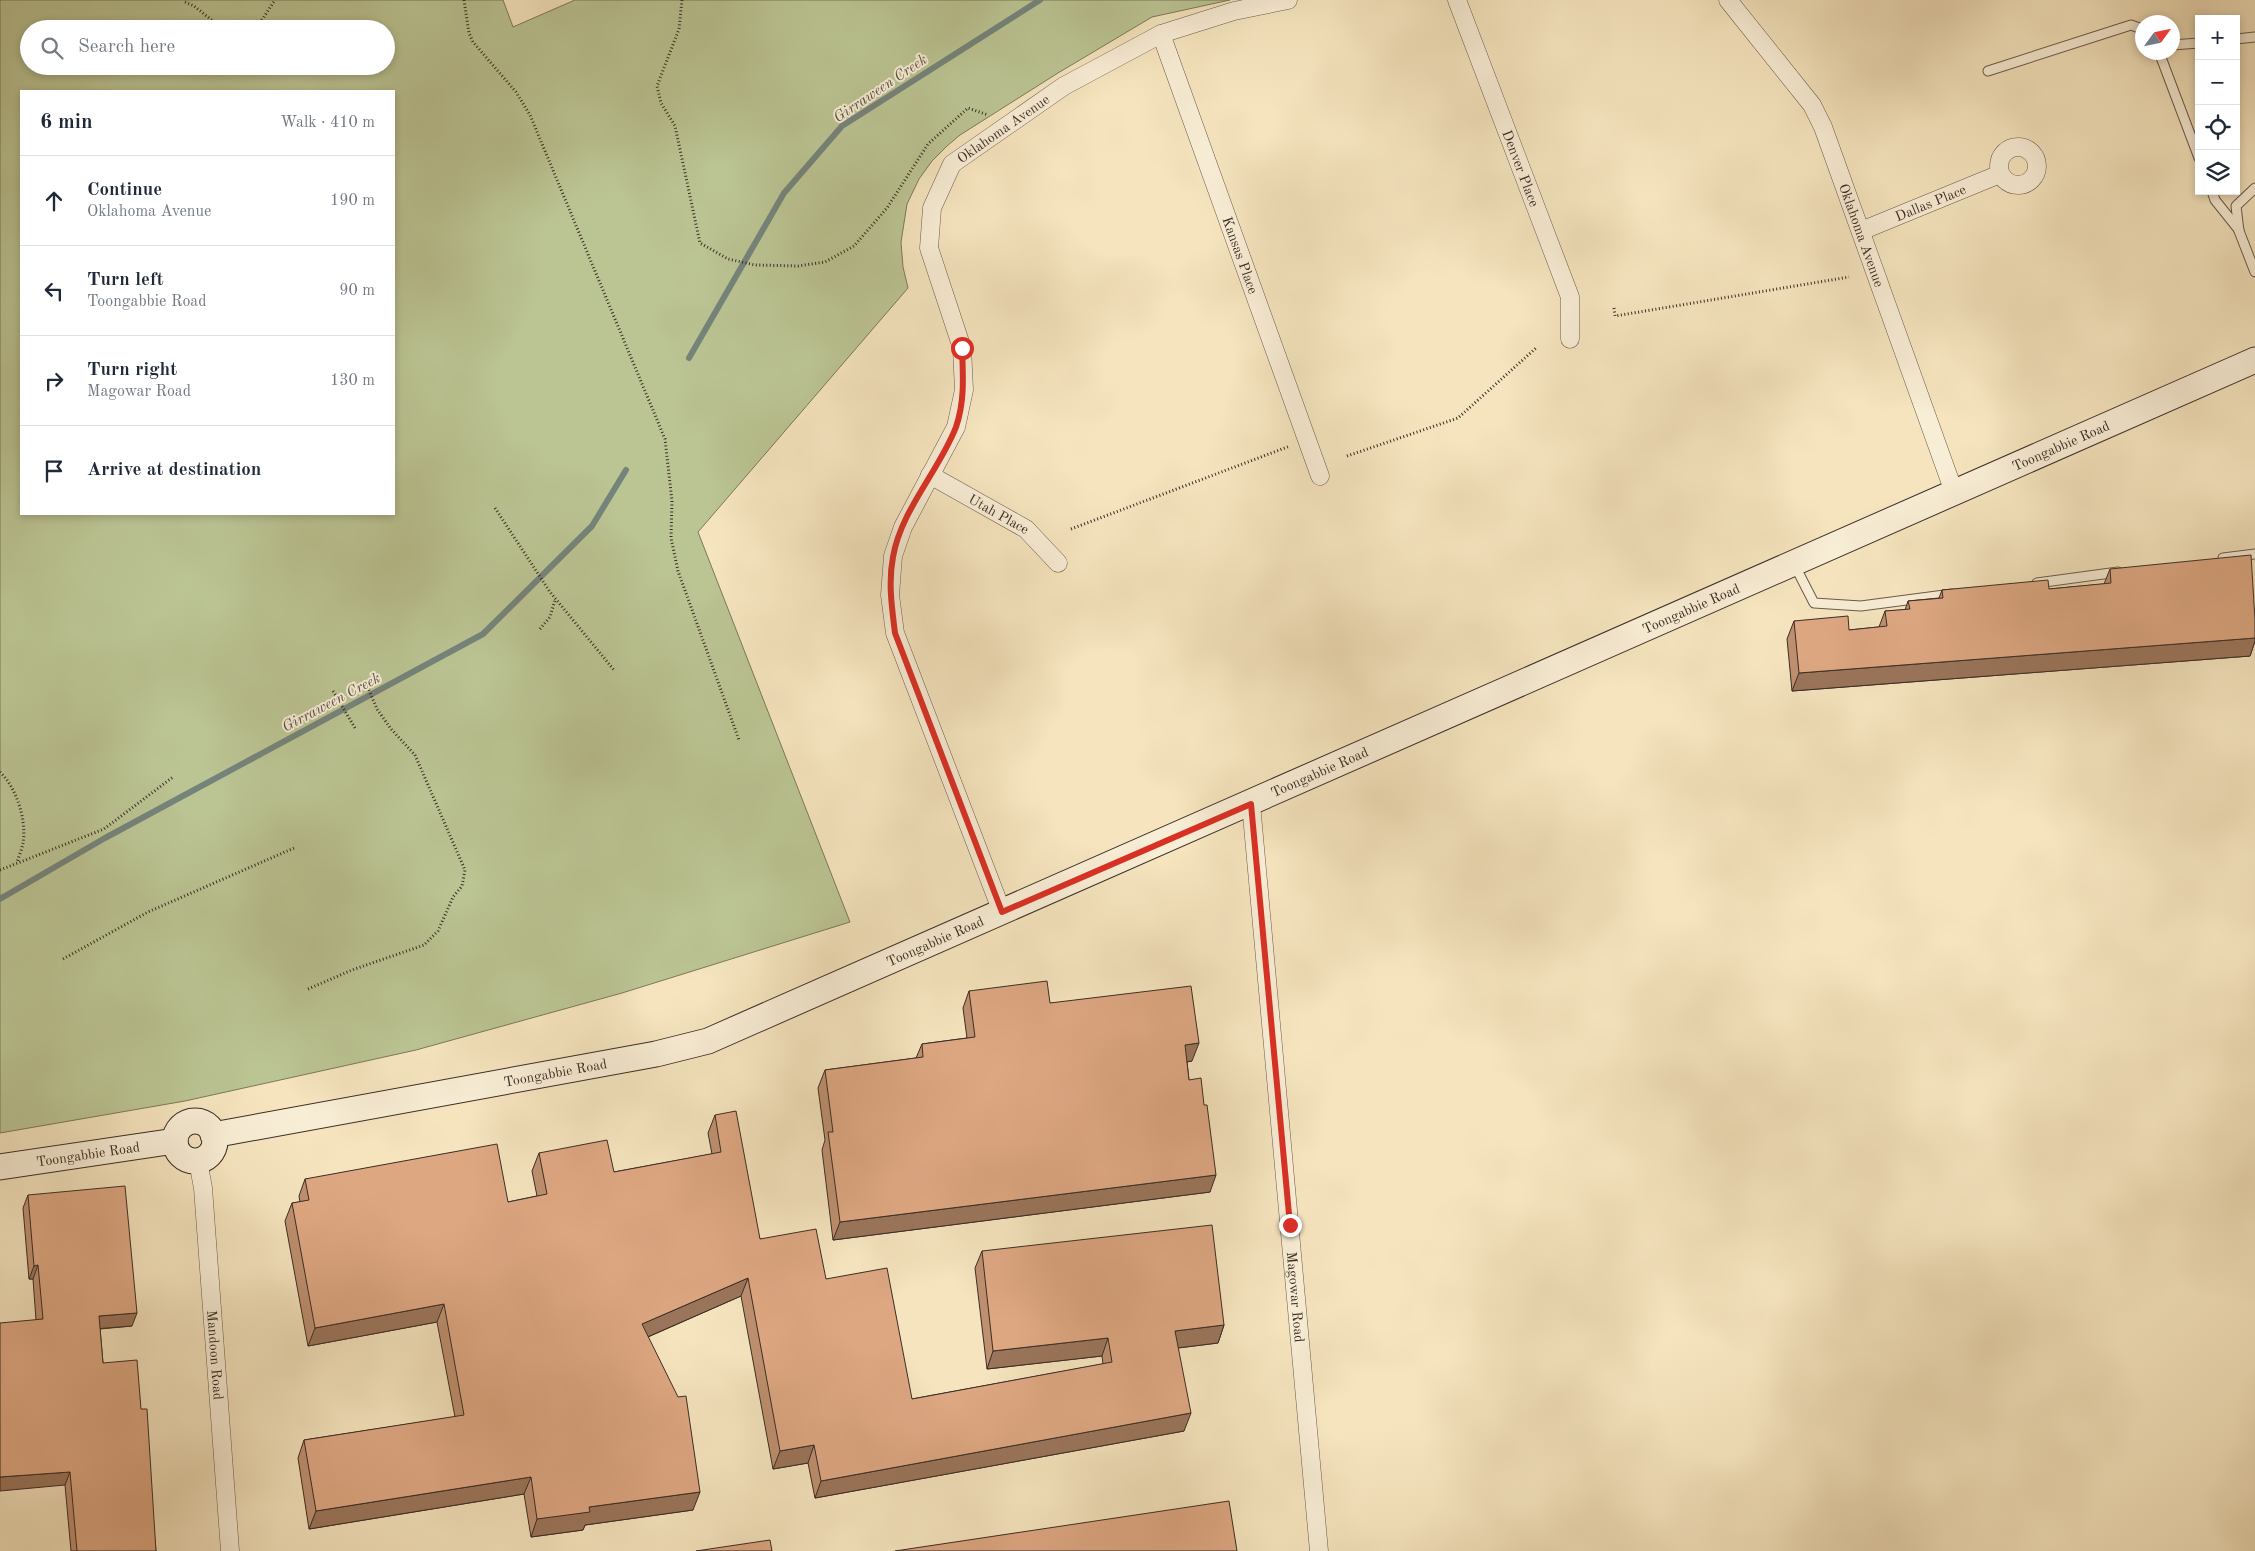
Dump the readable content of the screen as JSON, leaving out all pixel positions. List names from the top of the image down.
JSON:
{
  "streets": {
    "main road": ["Toongabbie Road"],
    "street": [
      "Oklahoma Avenue",
      "Denver Place",
      "Dallas Place",
      "Kansas Place",
      "Utah Place",
      "Magowar Road",
      "Mandoon Road"
    ]
  },
  "crossings": [
    ["Oklahoma Avenue", "Dallas Place"],
    ["Oklahoma Avenue", "Kansas Place"],
    ["Oklahoma Avenue", "Toongabbie Road"],
    ["Oklahoma Avenue", "Utah Place"],
    ["Toongabbie Road", "Magowar Road"],
    ["Toongabbie Road", "Mandoon Road"]
  ],
  "water": ["Girraween Creek"],
  "north": "top right",
  "page": {
    "map_buttons": ["+", "−"],
    "search": "Search here",
    "heading": ["6 min", "Walk · 410 m"],
    "list": [
      ["Continue", "Oklahoma Avenue", "190 m"],
      ["Turn left", "Toongabbie Road", "90 m"],
      ["Turn right", "Magowar Road", "130 m"],
      "Arrive at destination"
    ]
  }
}
